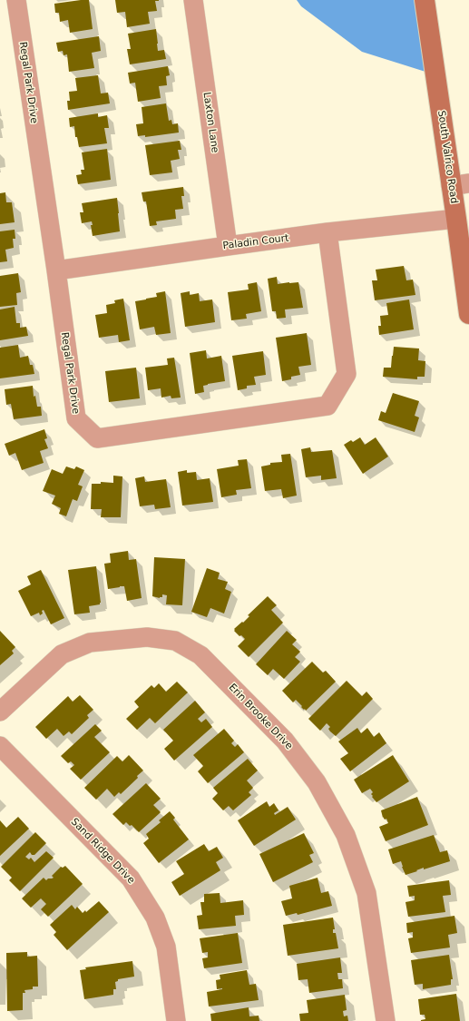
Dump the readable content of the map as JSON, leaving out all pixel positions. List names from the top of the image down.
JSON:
{
  "streets": {
    "street": [
      "Regal Park Drive",
      "Laxton Lane",
      "South Valrico Road",
      "Paladin Court",
      "Erin Brooke Drive",
      "Sand Ridge Drive"
    ]
  },
  "crossings": [
    ["Regal Park Drive", "Paladin Court"],
    ["Laxton Lane", "Paladin Court"],
    ["South Valrico Road", "Paladin Court"]
  ]
}
